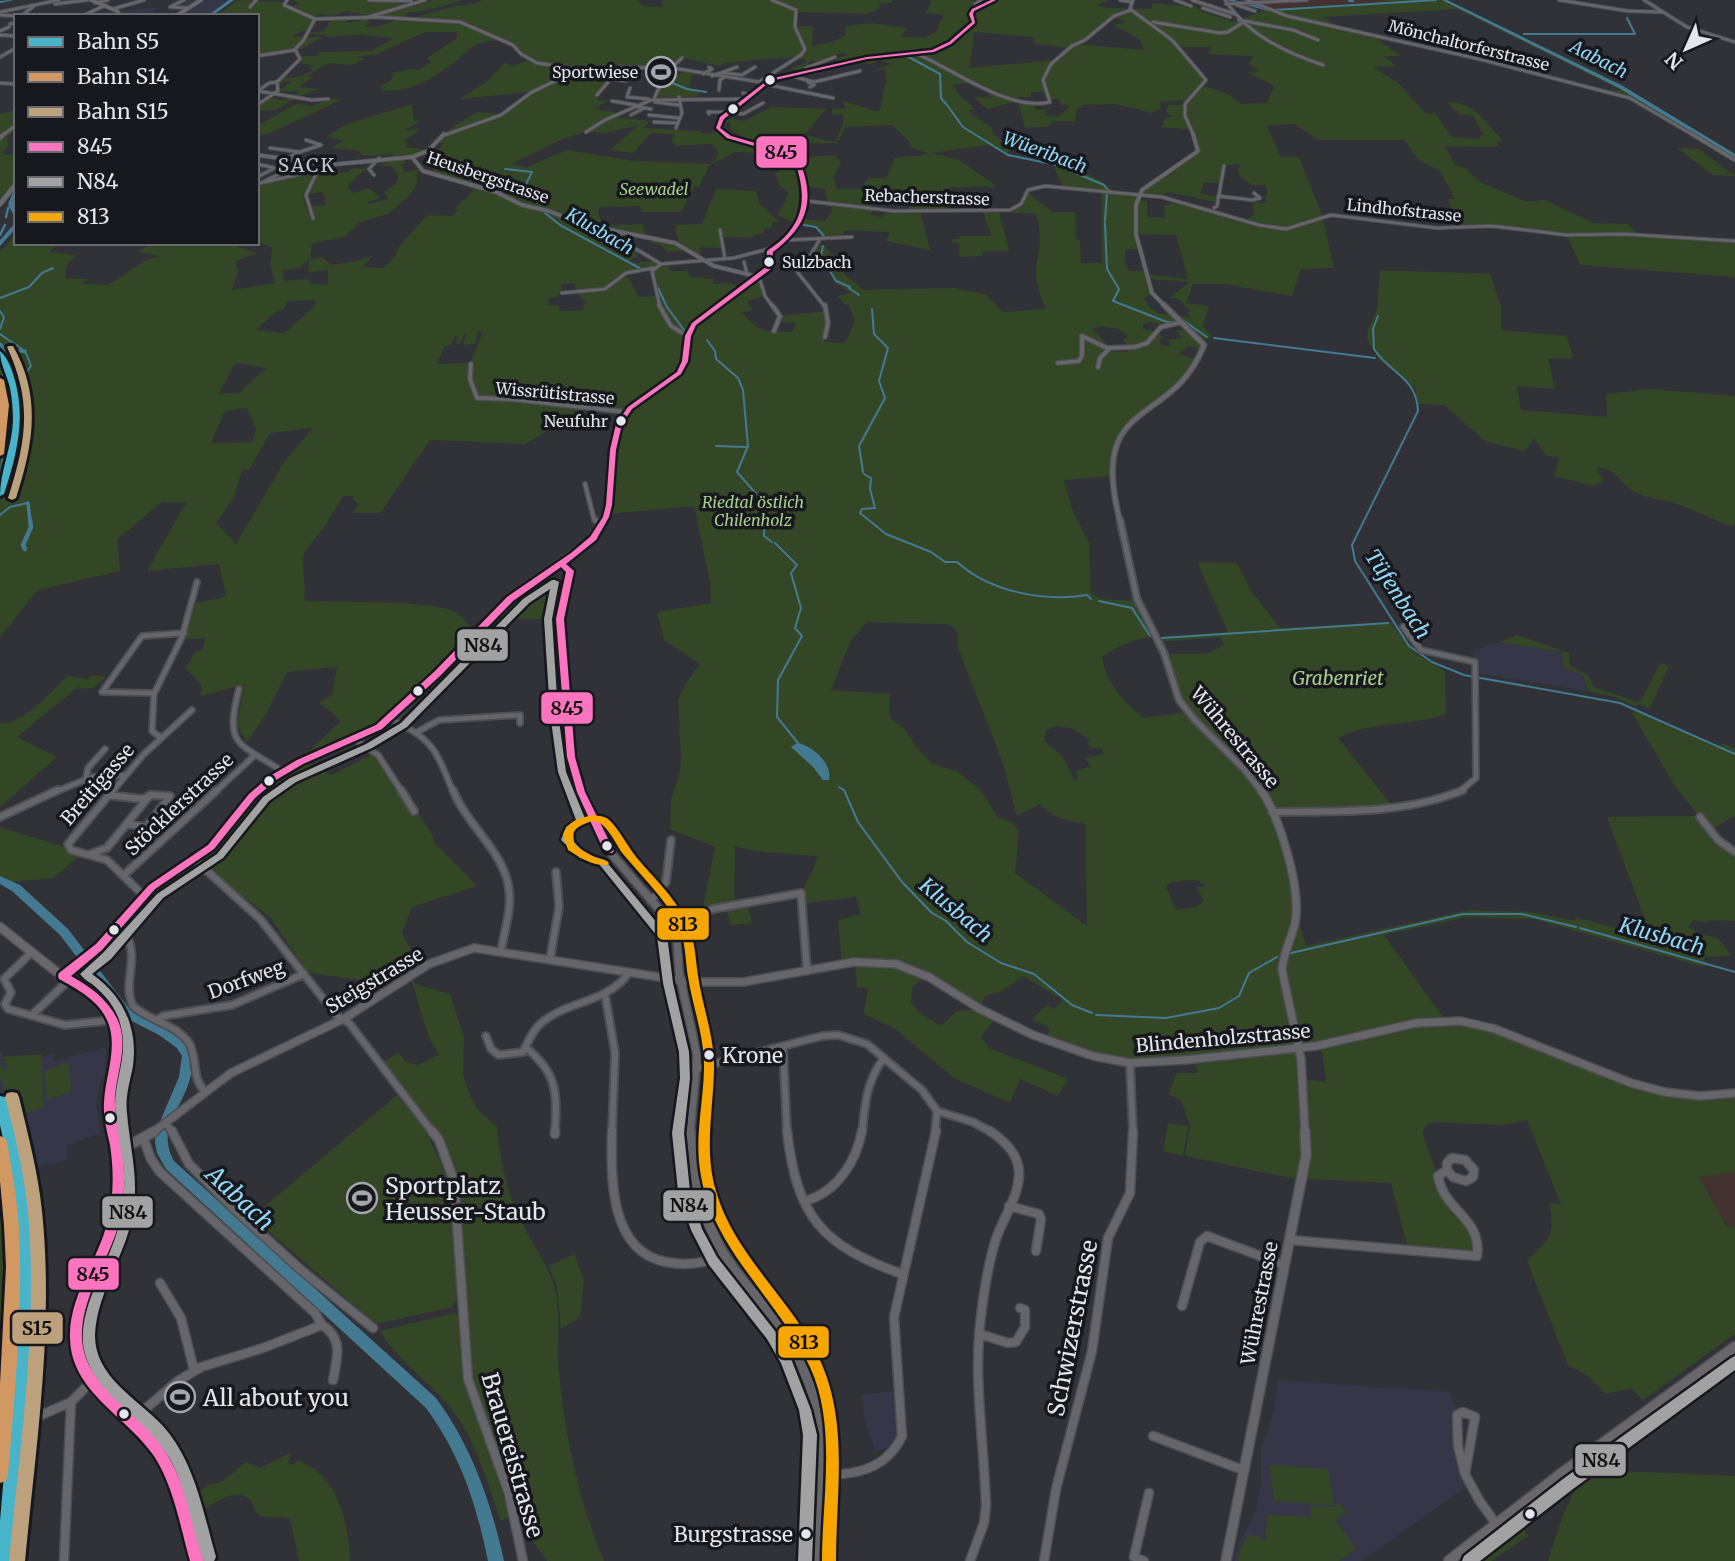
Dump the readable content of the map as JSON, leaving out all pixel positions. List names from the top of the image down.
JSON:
{
  "streets": {
    "street": [
      "Mönchaltorferstrasse",
      "Heusbergstrasse",
      "Rebacherstrasse",
      "Lindhofstrasse",
      "Wissrütistrasse",
      "Wührestrasse",
      "Breitigasse",
      "Stöcklerstrasse",
      "Dorfweg",
      "Steigstrasse",
      "Blindenholzstrasse",
      "Schwizerstrasse",
      "Brauereistrasse"
    ]
  },
  "crossings": [
    ["Rebacherstrasse", "Lindhofstrasse"],
    ["Wührestrasse", "Blindenholzstrasse"],
    ["Breitigasse", "Stöcklerstrasse"],
    ["Dorfweg", "Brauereistrasse"],
    ["Steigstrasse", "Blindenholzstrasse"],
    ["Steigstrasse", "Brauereistrasse"],
    ["Blindenholzstrasse", "Schwizerstrasse"]
  ],
  "districts": ["SACK"],
  "water": [
    "Aabach",
    "Wüeribach",
    "Klusbach",
    "Tüfenbach"
  ],
  "parks": ["Seewadel", "Riedtal östlich Chilenholz", "Grabenriet"],
  "places": {
    "sports": ["Sportwiese", "Sportplatz Heusser-Staub", "All about you"],
    "other": [
      "Sulzbach",
      "Neufuhr",
      "Krone",
      "Burgstrasse"
    ]
  },
  "lines": [
    "transit line 845",
    "rail line S15",
    "rail line S5",
    "rail line S14",
    "transit line N84",
    "transit line 813"
  ],
  "legend": [
    "Bahn S5",
    "Bahn S14",
    "Bahn S15",
    "845",
    "N84",
    "813"
  ],
  "north": "bottom left"
}
